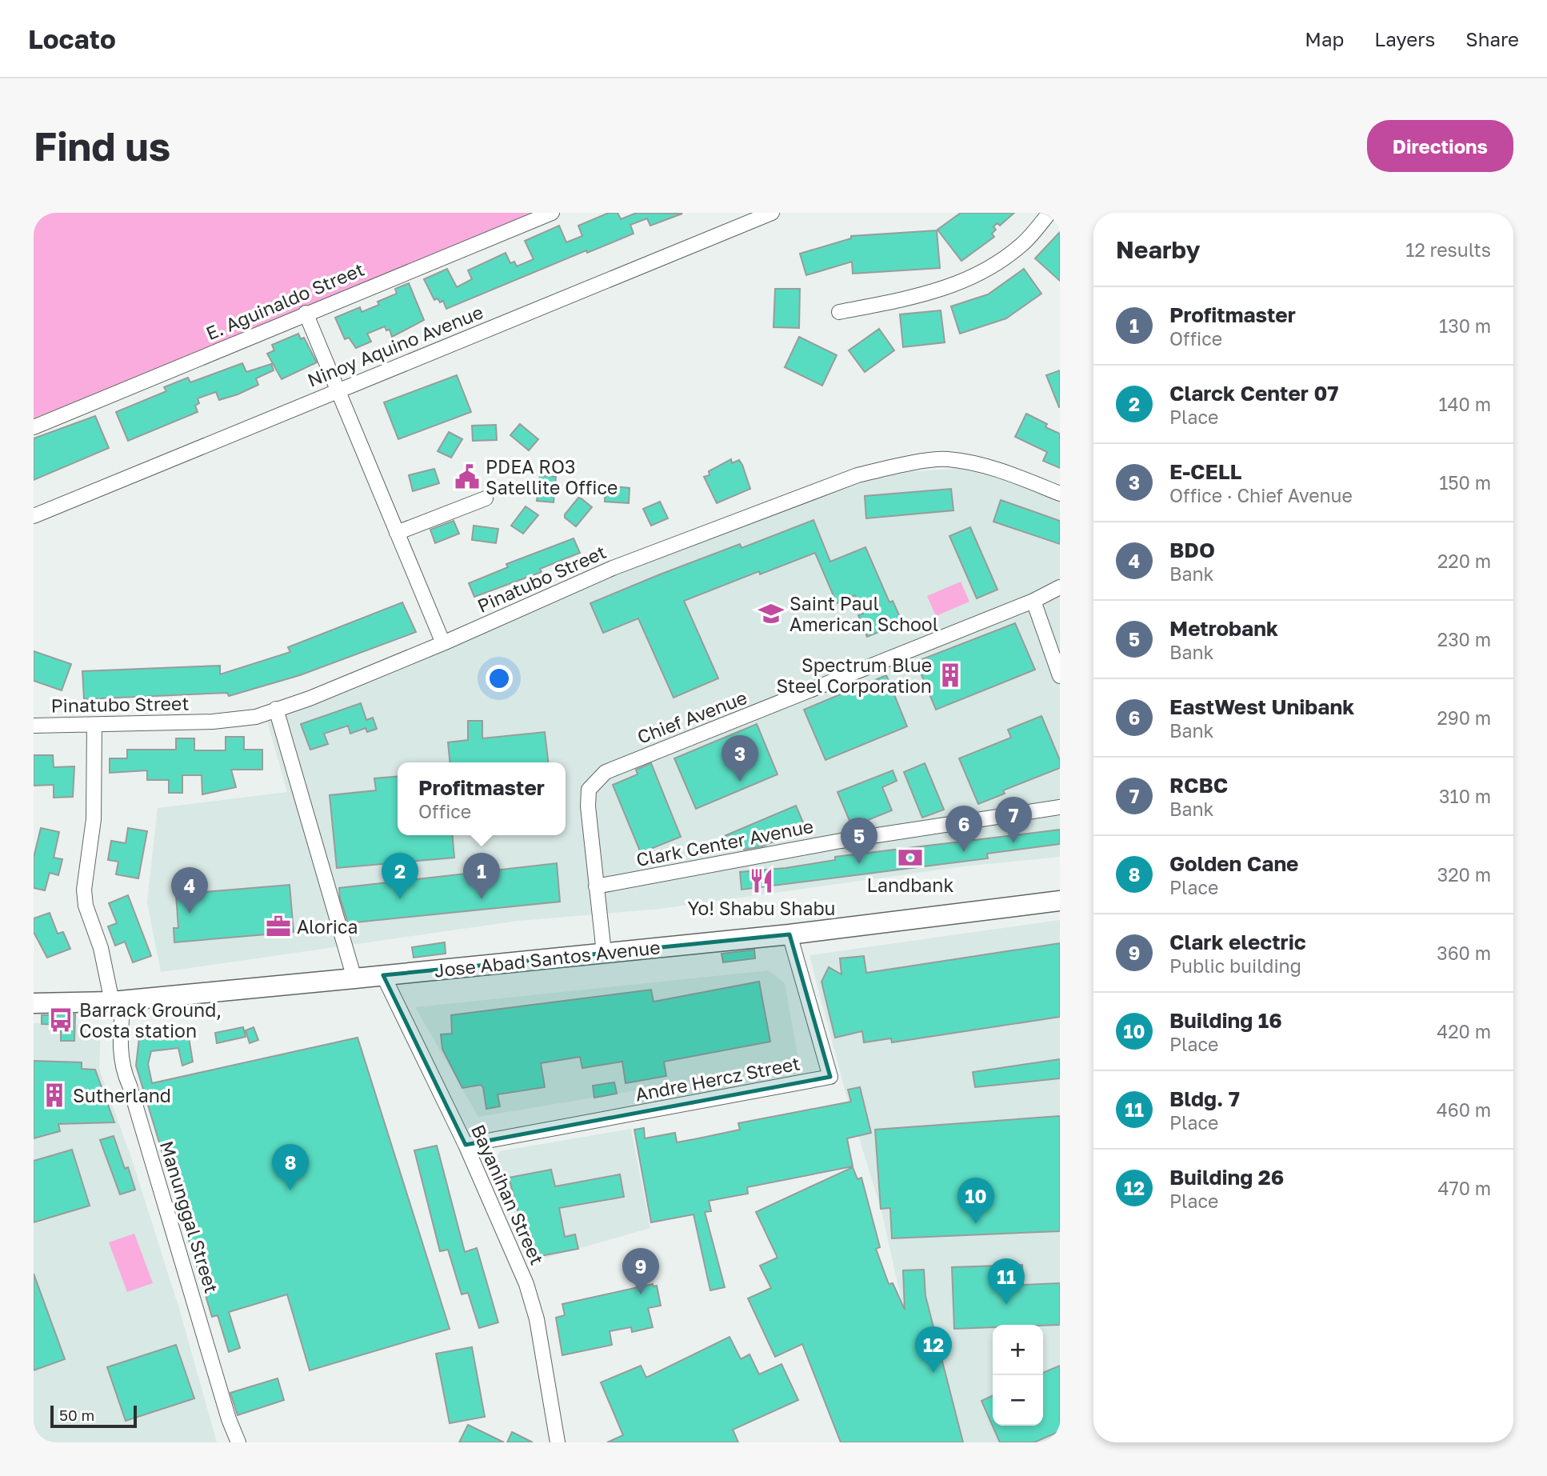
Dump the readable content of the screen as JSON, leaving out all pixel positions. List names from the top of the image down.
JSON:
{
  "streets": {
    "main road": ["Jose Abad Santos Avenue"],
    "street": [
      "E. Aguinaldo Street",
      "Ninoy Aquino Avenue",
      "Pinatubo Street",
      "Chief Avenue",
      "Clark Center Avenue",
      "Andre Hercz Street",
      "Bayanihan Street",
      "Manunggal Street"
    ]
  },
  "crossings": [
    ["Pinatubo Street", "Manunggal Street"],
    ["Chief Avenue", "Clark Center Avenue"],
    ["Chief Avenue", "Jose Abad Santos Avenue"],
    ["Jose Abad Santos Avenue", "Andre Hercz Street"],
    ["Jose Abad Santos Avenue", "Bayanihan Street"],
    ["Jose Abad Santos Avenue", "Manunggal Street"],
    ["Andre Hercz Street", "Bayanihan Street"]
  ],
  "places": {
    "public building": ["PDEA RO3 Satellite Office"],
    "school or university": ["Saint Paul American School"],
    "building": ["Spectrum Blue Steel Corporation", "Sutherland"],
    "bank": ["Landbank"],
    "restaurant": ["Yo! Shabu Shabu"],
    "office": ["Alorica"],
    "bus stop": ["Barrack Ground, Costa station"]
  },
  "scale_bar": "50 m",
  "page": {
    "header": "Locato",
    "nav": ["Map", "Layers", "Share"],
    "buttons": "Directions",
    "title": "Find us",
    "heading": ["Nearby", "12 results"],
    "list": [
      {
        "mark": "1",
        "name": "Profitmaster",
        "note": "Office",
        "value": "130 m"
      },
      {
        "mark": "2",
        "name": "Clarck Center 07",
        "note": "Place",
        "value": "140 m"
      },
      {
        "mark": "3",
        "name": "E-CELL",
        "note": "Office · Chief Avenue",
        "value": "150 m"
      },
      {
        "mark": "4",
        "name": "BDO",
        "note": "Bank",
        "value": "220 m"
      },
      {
        "mark": "5",
        "name": "Metrobank",
        "note": "Bank",
        "value": "230 m"
      },
      {
        "mark": "6",
        "name": "EastWest Unibank",
        "note": "Bank",
        "value": "290 m"
      },
      {
        "mark": "7",
        "name": "RCBC",
        "note": "Bank",
        "value": "310 m"
      },
      {
        "mark": "8",
        "name": "Golden Cane",
        "note": "Place",
        "value": "320 m"
      },
      {
        "mark": "9",
        "name": "Clark electric",
        "note": "Public building",
        "value": "360 m"
      },
      {
        "mark": "10",
        "name": "Building 16",
        "note": "Place",
        "value": "420 m"
      },
      {
        "mark": "11",
        "name": "Bldg. 7",
        "note": "Place",
        "value": "460 m"
      },
      {
        "mark": "12",
        "name": "Building 26",
        "note": "Place",
        "value": "470 m"
      }
    ],
    "pins": [
      "3",
      "7",
      "6",
      "5",
      "1",
      "2",
      "4",
      "8",
      "10",
      "9",
      "11",
      "12"
    ],
    "popup": ["Profitmaster", "Office"],
    "map_buttons": ["+", "−"],
    "scale": "50 m"
  }
}
